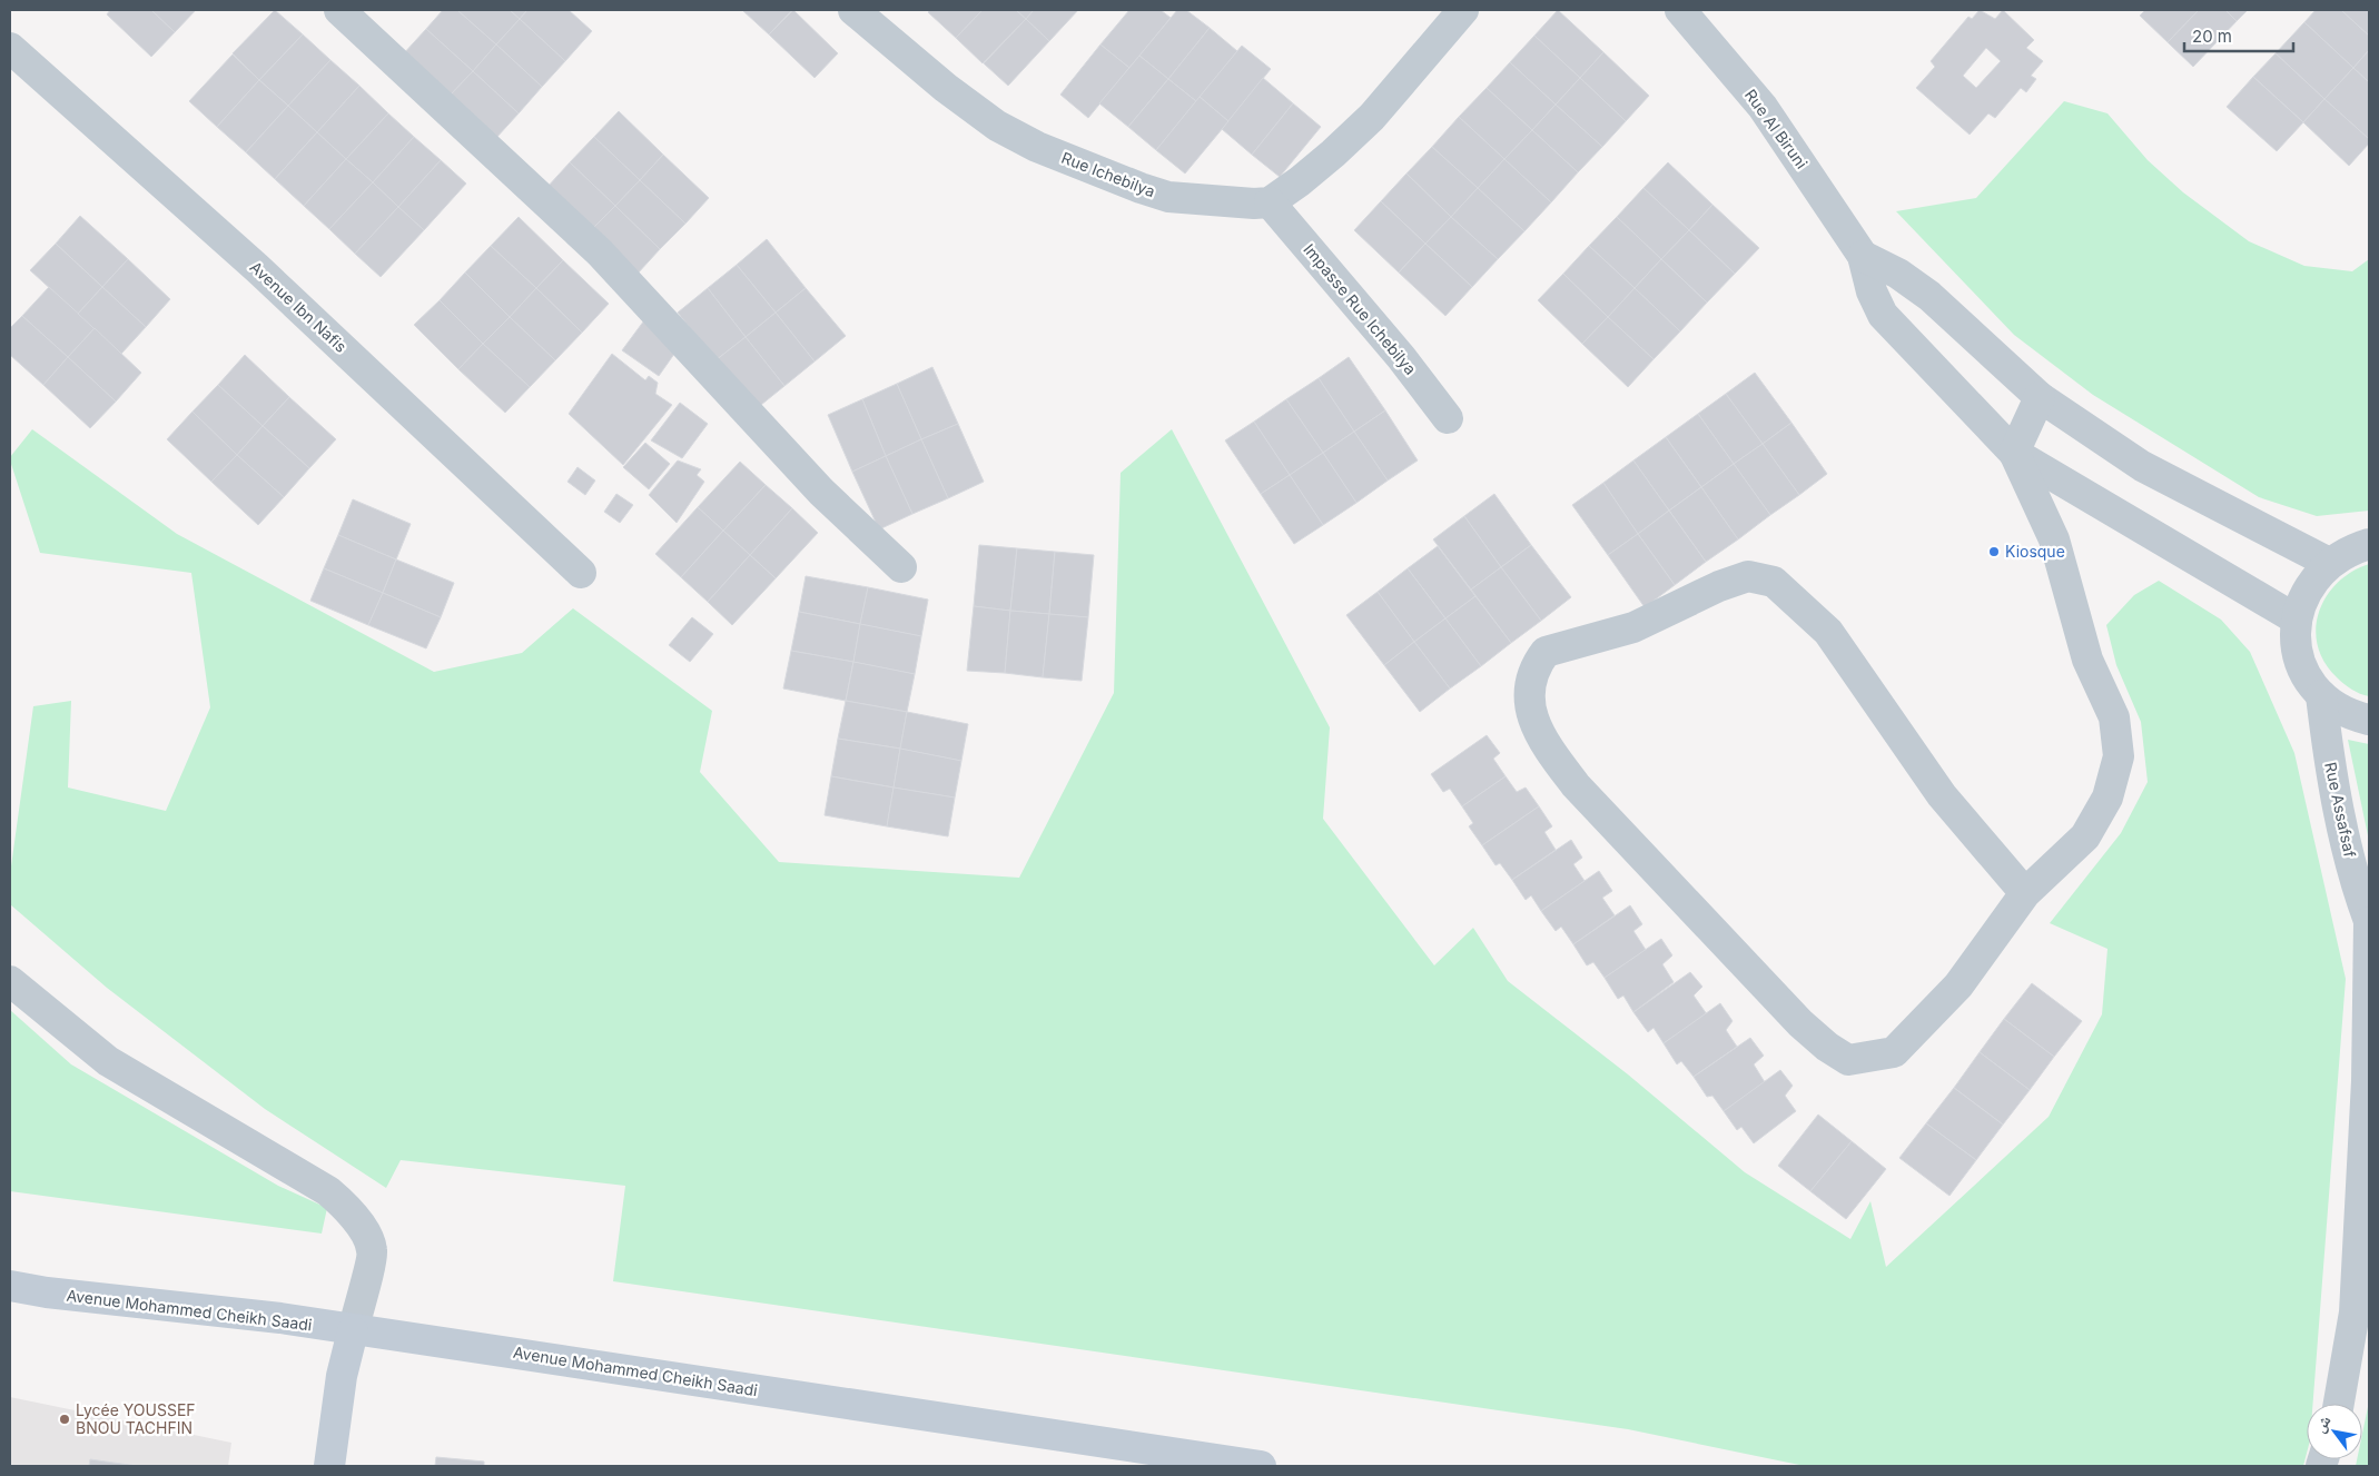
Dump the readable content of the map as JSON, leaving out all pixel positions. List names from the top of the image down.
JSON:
{
  "streets": {
    "main road": ["Avenue Mohammed Cheikh Saadi"],
    "street": [
      "Rue Al Biruni",
      "Rue Ichebilya",
      "Avenue Ibn Nafis",
      "Impasse Rue Ichebilya",
      "Rue Assafsaf"
    ]
  },
  "crossings": [
    ["Rue Ichebilya", "Impasse Rue Ichebilya"]
  ],
  "places": ["Kiosque", "Lycée YOUSSEF BNOU TACHFIN"],
  "scale_bar": "20 m",
  "north": "top left"
}
